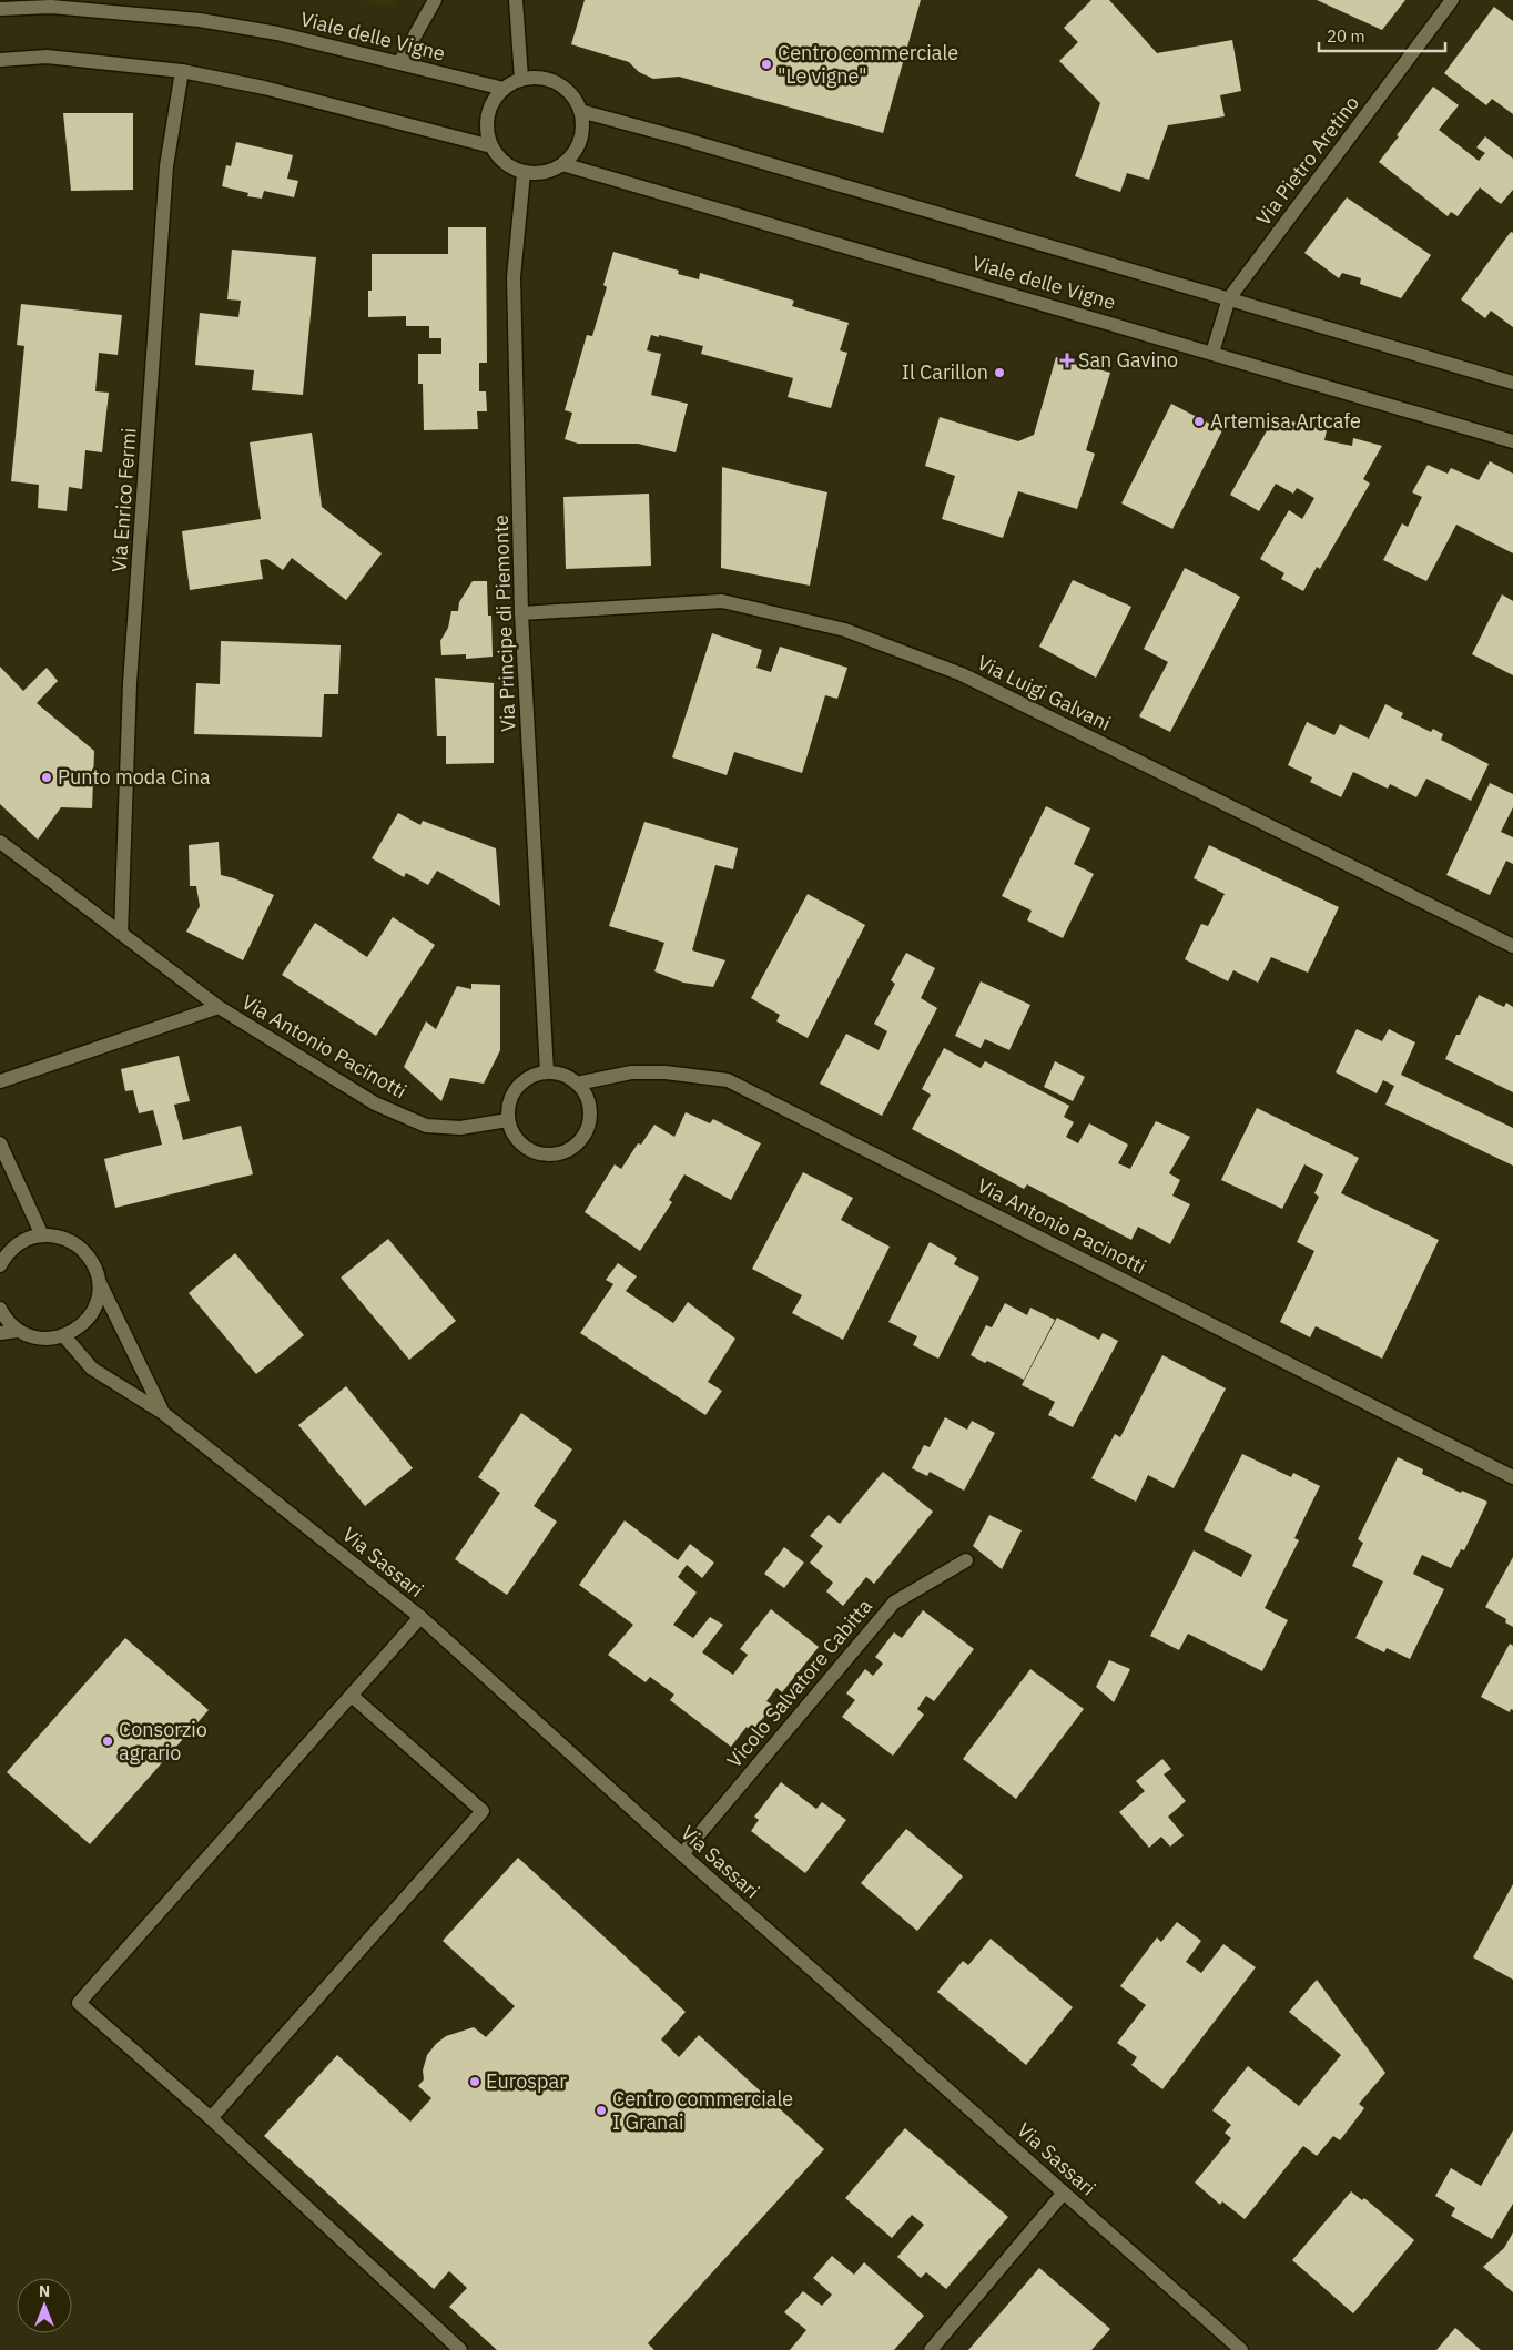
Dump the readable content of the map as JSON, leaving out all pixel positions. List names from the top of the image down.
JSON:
{
  "streets": {
    "street": [
      "Viale delle Vigne",
      "Via Pietro Aretino",
      "Via Enrico Fermi",
      "Via Principe di Piemonte",
      "Via Luigi Galvani",
      "Via Antonio Pacinotti",
      "Via Sassari",
      "Vicolo Salvatore Cabitta"
    ]
  },
  "crossings": [
    ["Viale delle Vigne", "Via Pietro Aretino"],
    ["Viale delle Vigne", "Via Principe di Piemonte"],
    ["Via Enrico Fermi", "Via Antonio Pacinotti"],
    ["Via Principe di Piemonte", "Via Luigi Galvani"],
    ["Via Principe di Piemonte", "Via Antonio Pacinotti"],
    ["Via Sassari", "Vicolo Salvatore Cabitta"]
  ],
  "places": {
    "other": [
      "Centro commerciale \"Le vigne\"",
      "Il Carillon",
      "Artemisa Artcafe",
      "Punto moda Cina",
      "Consorzio agrario",
      "Eurospar",
      "Centro commerciale I Granai"
    ],
    "health": ["San Gavino"]
  },
  "scale_bar": "20 m",
  "north": "top"
}
